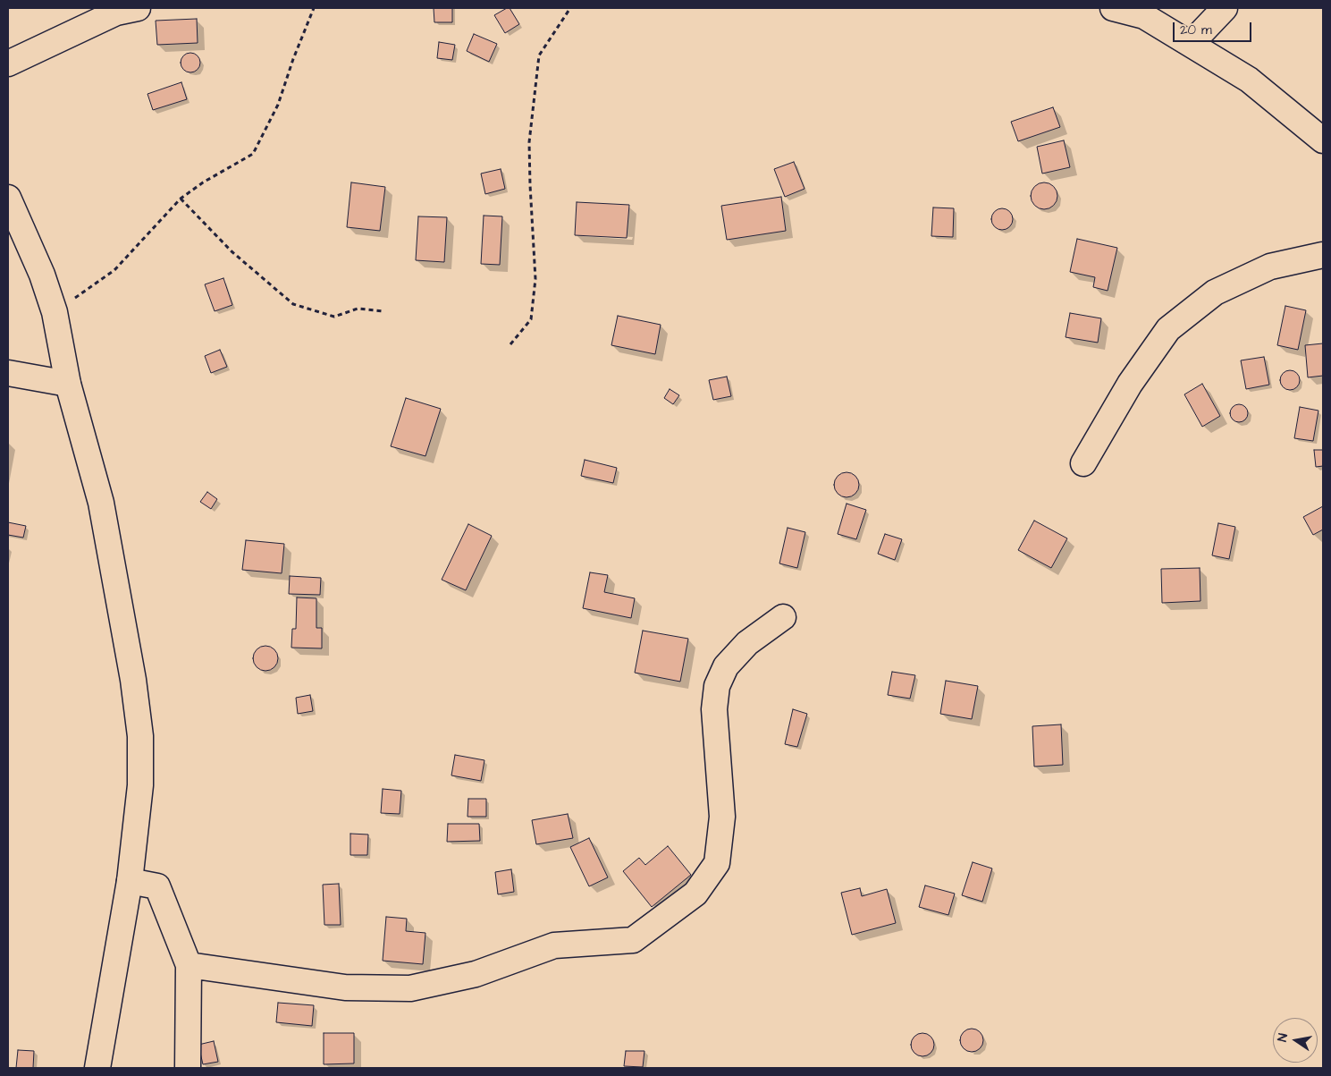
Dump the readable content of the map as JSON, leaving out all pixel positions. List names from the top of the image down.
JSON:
{
  "scale_bar": "20 m",
  "north": "left"
}
